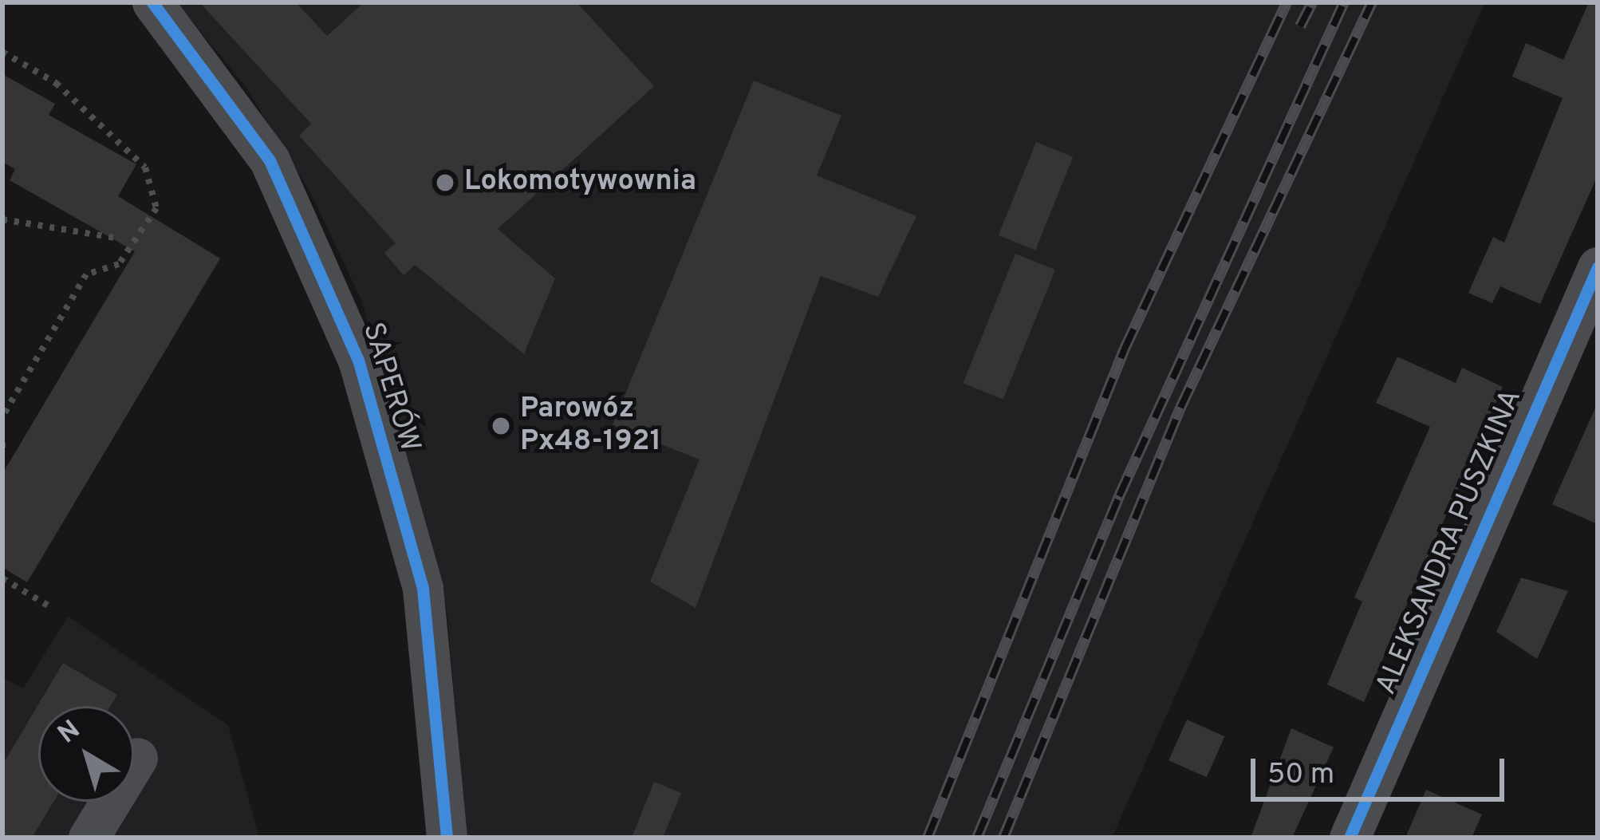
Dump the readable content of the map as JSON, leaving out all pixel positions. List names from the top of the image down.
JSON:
{
  "streets": {
    "street": ["SAPERÓW", "ALEKSANDRA PUSZKINA"]
  },
  "places": ["Lokomotywownia", "Parowóz Px48-1921"],
  "scale_bar": "50 m",
  "north": "top left"
}
